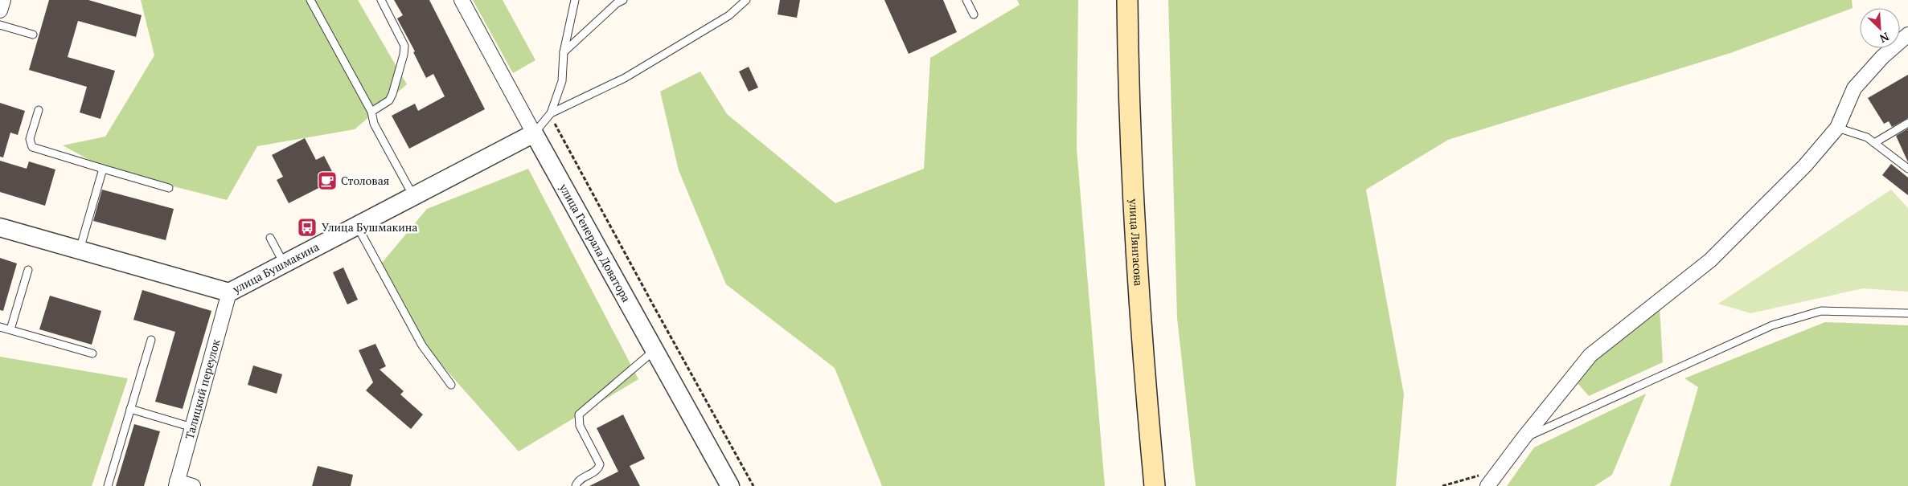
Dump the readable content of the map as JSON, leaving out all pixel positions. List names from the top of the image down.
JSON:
{
  "streets": {
    "main road": ["улица Лянгасова"],
    "street": ["улица Генерала Доватора", "улица Бушмакина", "Талицкий переулок"]
  },
  "crossings": [
    ["улица Генерала Доватора", "улица Бушмакина"],
    ["улица Бушмакина", "Талицкий переулок"]
  ],
  "places": {
    "cafe": ["Столовая"],
    "bus stop": ["Улица Бушмакина"]
  },
  "north": "bottom right"
}
